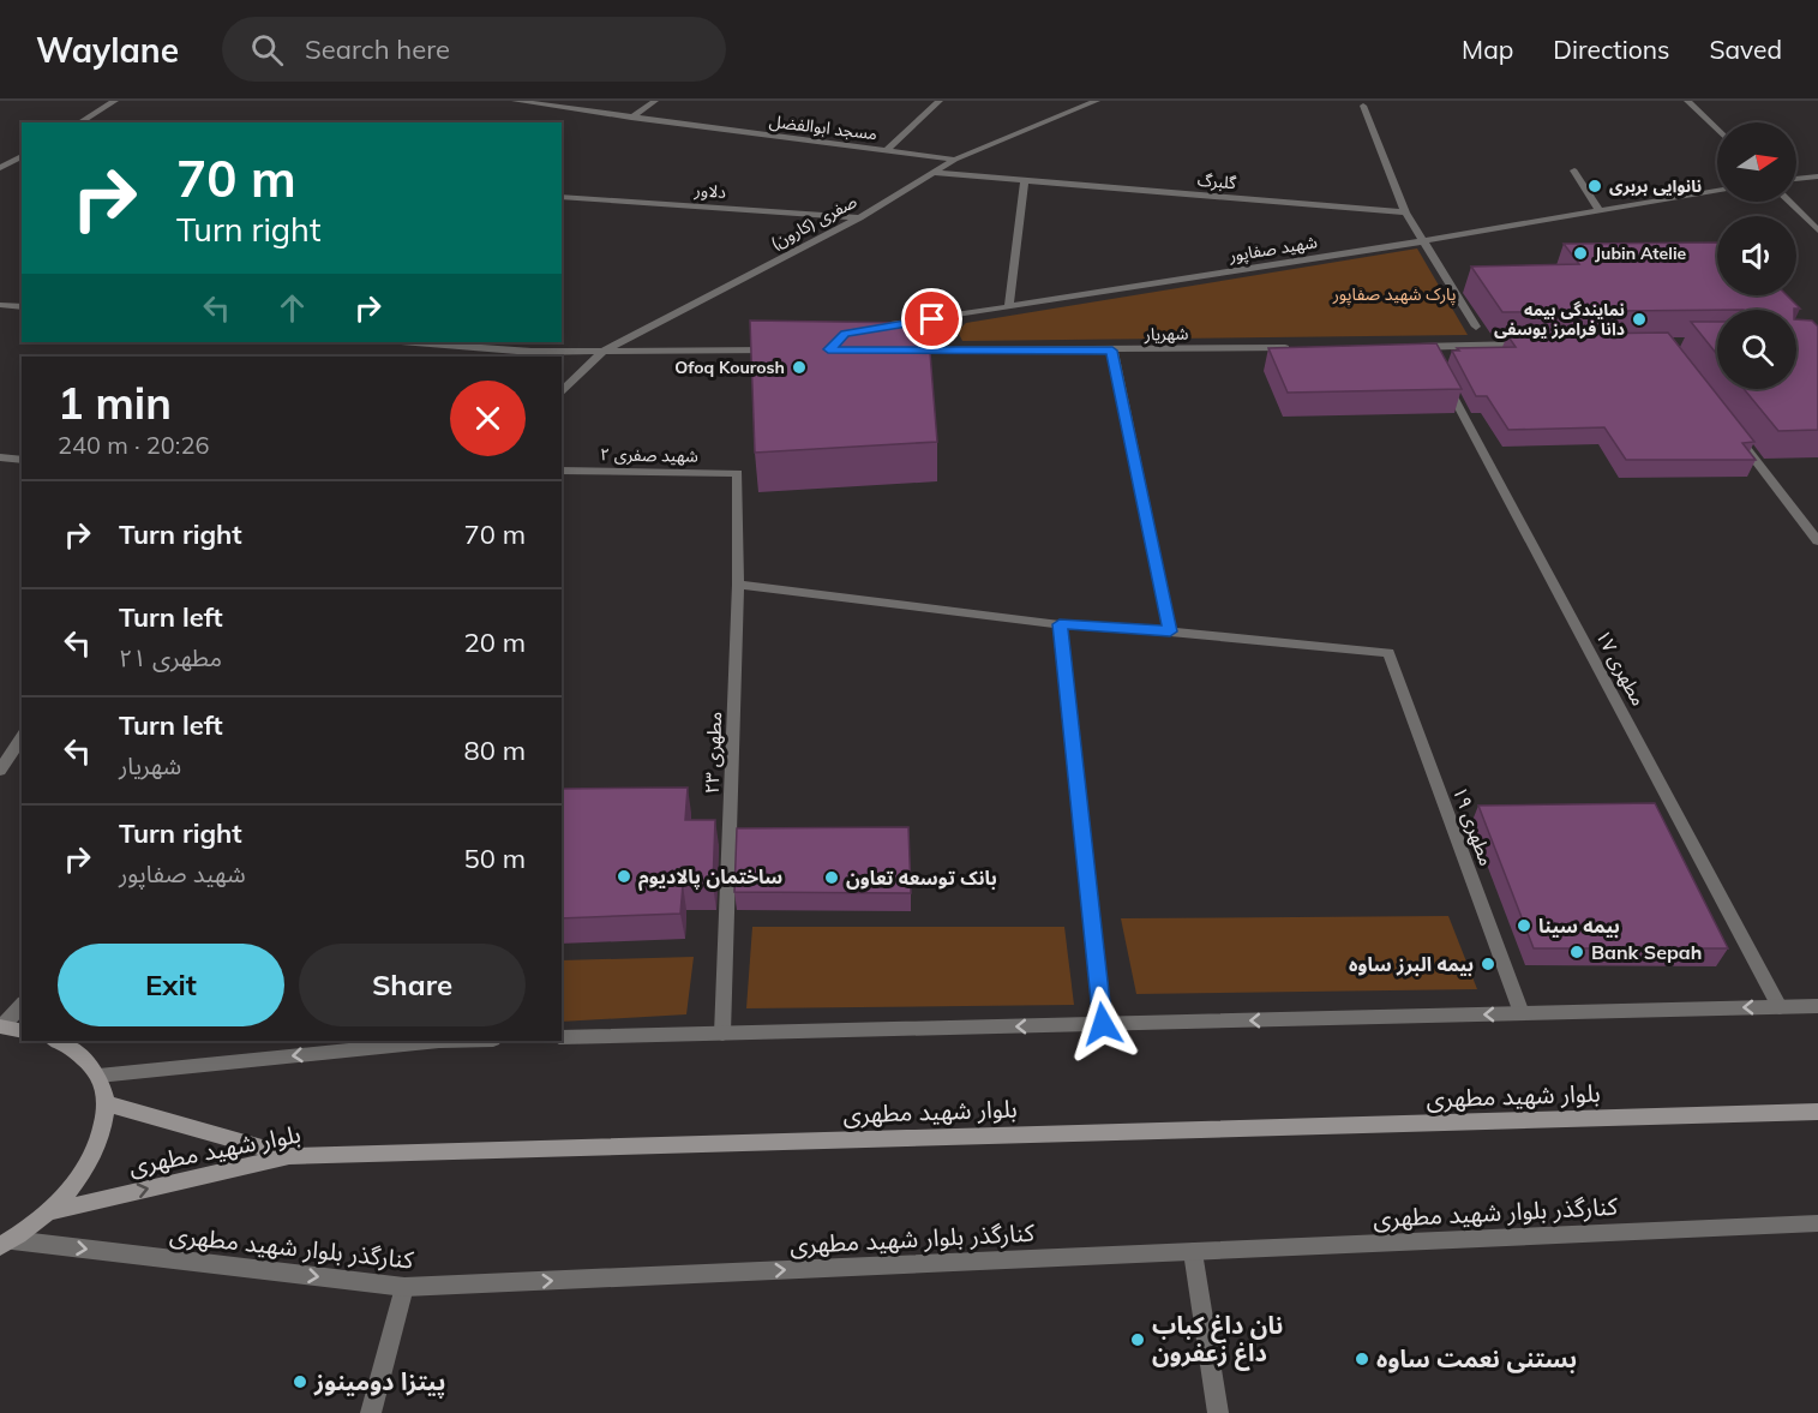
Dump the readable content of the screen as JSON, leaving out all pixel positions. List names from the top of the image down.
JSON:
{
  "streets": {
    "main road": ["بلوار شهید مطهری"],
    "street": [
      "مسجد ابوالفضل",
      "گلبرگ",
      "دلاور",
      "صفری (کارون)",
      "شهید صفاپور",
      "شهریار",
      "شهید صفری ۲",
      "مطهری ۱۷",
      "مطهری ۲۳",
      "مطهری ۱۹",
      "کنارگذر بلوار شهید مطهری"
    ]
  },
  "crossings": [
    ["مسجد ابوالفضل", "صفری (کارون)"],
    ["گلبرگ", "صفری (کارون)"],
    ["دلاور", "صفری (کارون)"],
    ["شهید صفری ۲", "مطهری ۲۳"]
  ],
  "one_way": ["کنارگذر بلوار شهید مطهری"],
  "parks": ["پارک شهید صفاپور"],
  "places": [
    "نانوایی بربری",
    "Jubin Atelie",
    "نمایندگی بیمه دانا فرامرز یوسفی",
    "Ofoq Kourosh",
    "ساختمان پالادیوم",
    "بانک توسعه تعاون",
    "بیمه سینا",
    "Bank Sepah",
    "بیمه البرز ساوه",
    "نان داغ کباب داغ زعفرون",
    "بستنی نعمت ساوه",
    "پیتزا دومینوز"
  ],
  "north": "right",
  "page": {
    "header": "Waylane",
    "search": "Search here",
    "nav": ["Map", "Directions", "Saved"],
    "turn": ["70 m", "Turn right"],
    "heading": ["1 min", "240 m · 20:26"],
    "list": [
      {
        "name": "Turn right",
        "value": "70 m"
      },
      {
        "name": "Turn left",
        "note": "مطهری ۲۱",
        "value": "20 m"
      },
      {
        "name": "Turn left",
        "note": "شهریار",
        "value": "80 m"
      },
      {
        "name": "Turn right",
        "note": "شهید صفاپور",
        "value": "50 m"
      }
    ],
    "buttons": ["Exit", "Share"]
  }
}
